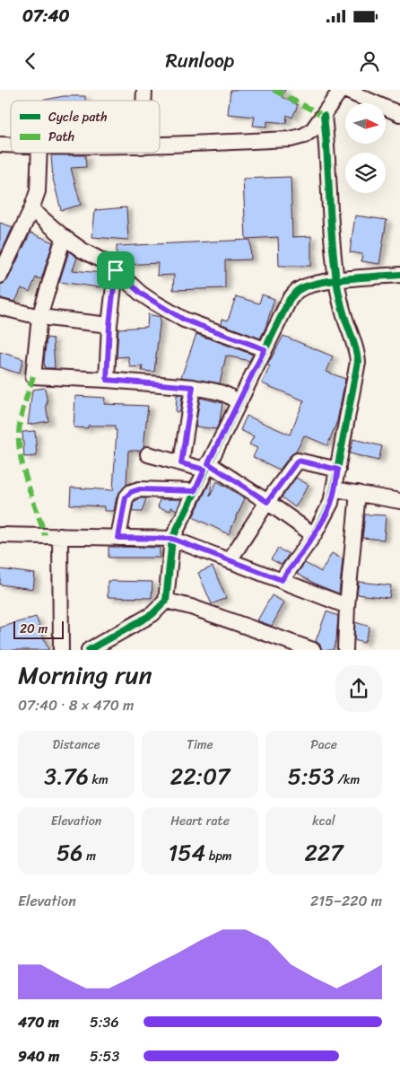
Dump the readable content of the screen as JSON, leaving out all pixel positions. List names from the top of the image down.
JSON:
{
  "legend": ["Cycle path", "Path"],
  "scale_bar": "20 m",
  "north": "right",
  "page": {
    "status": "07:40",
    "header": "Runloop",
    "scale": "20 m",
    "heading": ["Morning run", "07:40 · 8 × 470 m"],
    "stats": [
      ["Distance", "3.76 km"],
      ["Time", "22:07"],
      ["Pace", "5:53 /km"],
      ["Elevation", "56 m"],
      ["Heart rate", "154 bpm"],
      ["kcal", "227"]
    ],
    "chart": ["Elevation", "215–220 m"],
    "list": [
      {
        "name": "470 m",
        "note": "5:36"
      },
      {
        "name": "940 m",
        "note": "5:53"
      }
    ]
  }
}
